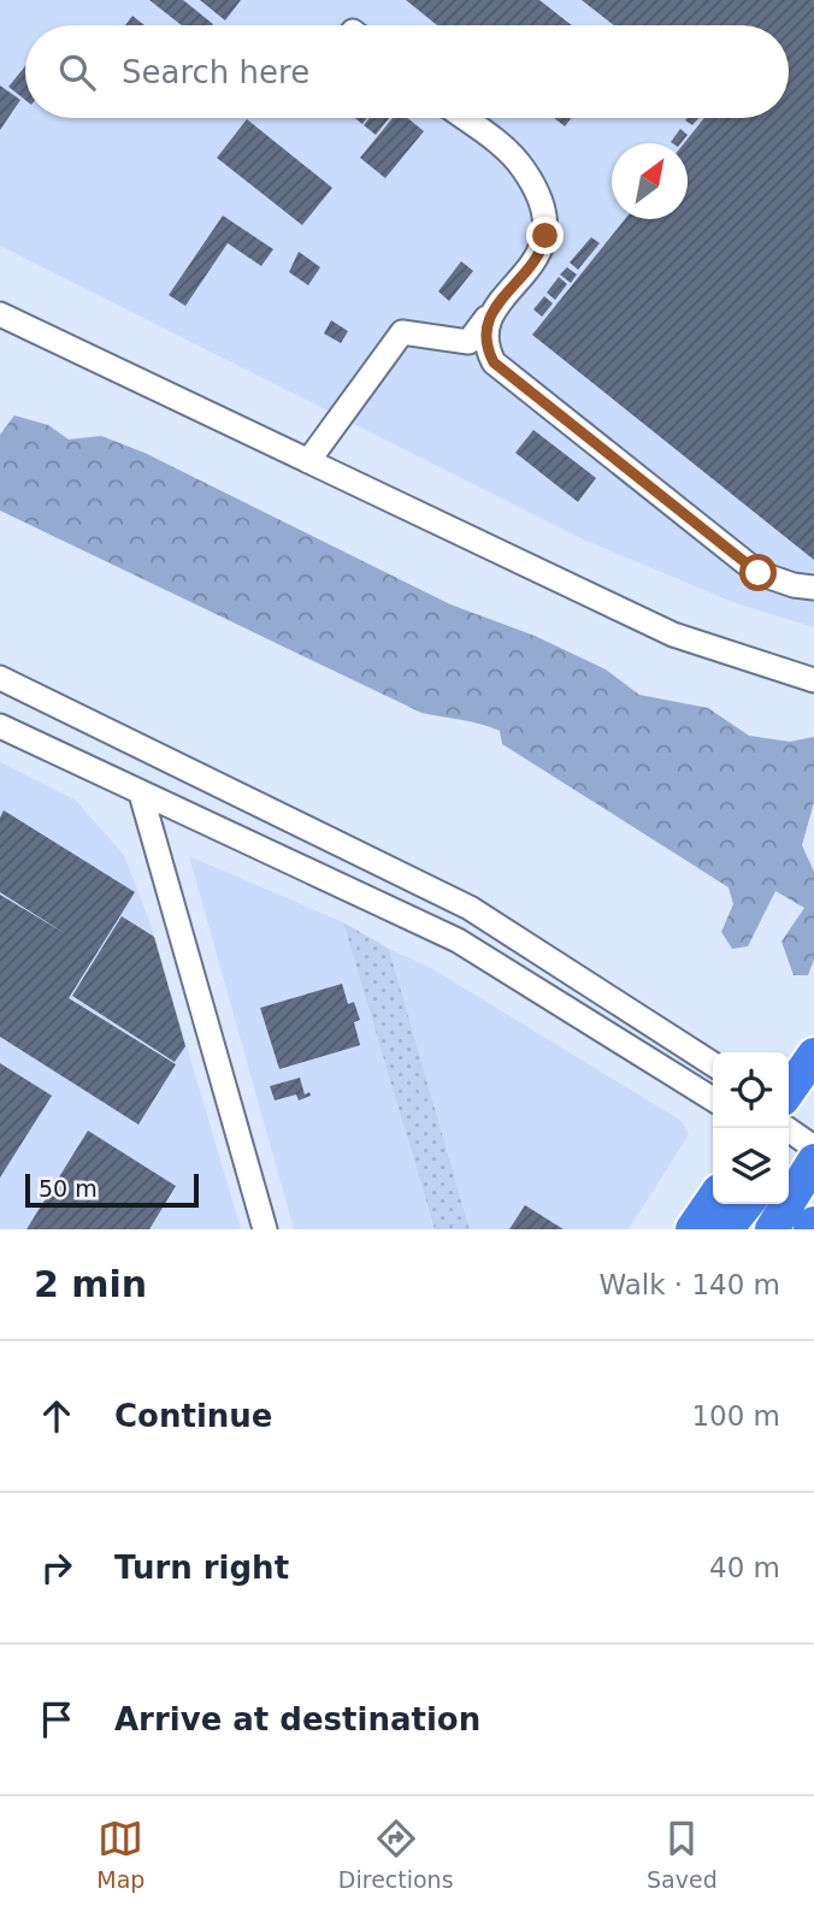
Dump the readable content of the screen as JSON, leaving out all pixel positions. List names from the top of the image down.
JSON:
{
  "scale_bar": "50 m",
  "north": "top right",
  "page": {
    "search": "Search here",
    "scale": "50 m",
    "heading": ["2 min", "Walk · 140 m"],
    "list": [
      ["Continue", "100 m"],
      ["Turn right", "40 m"],
      "Arrive at destination"
    ],
    "nav": ["Map", "Directions", "Saved"]
  }
}
